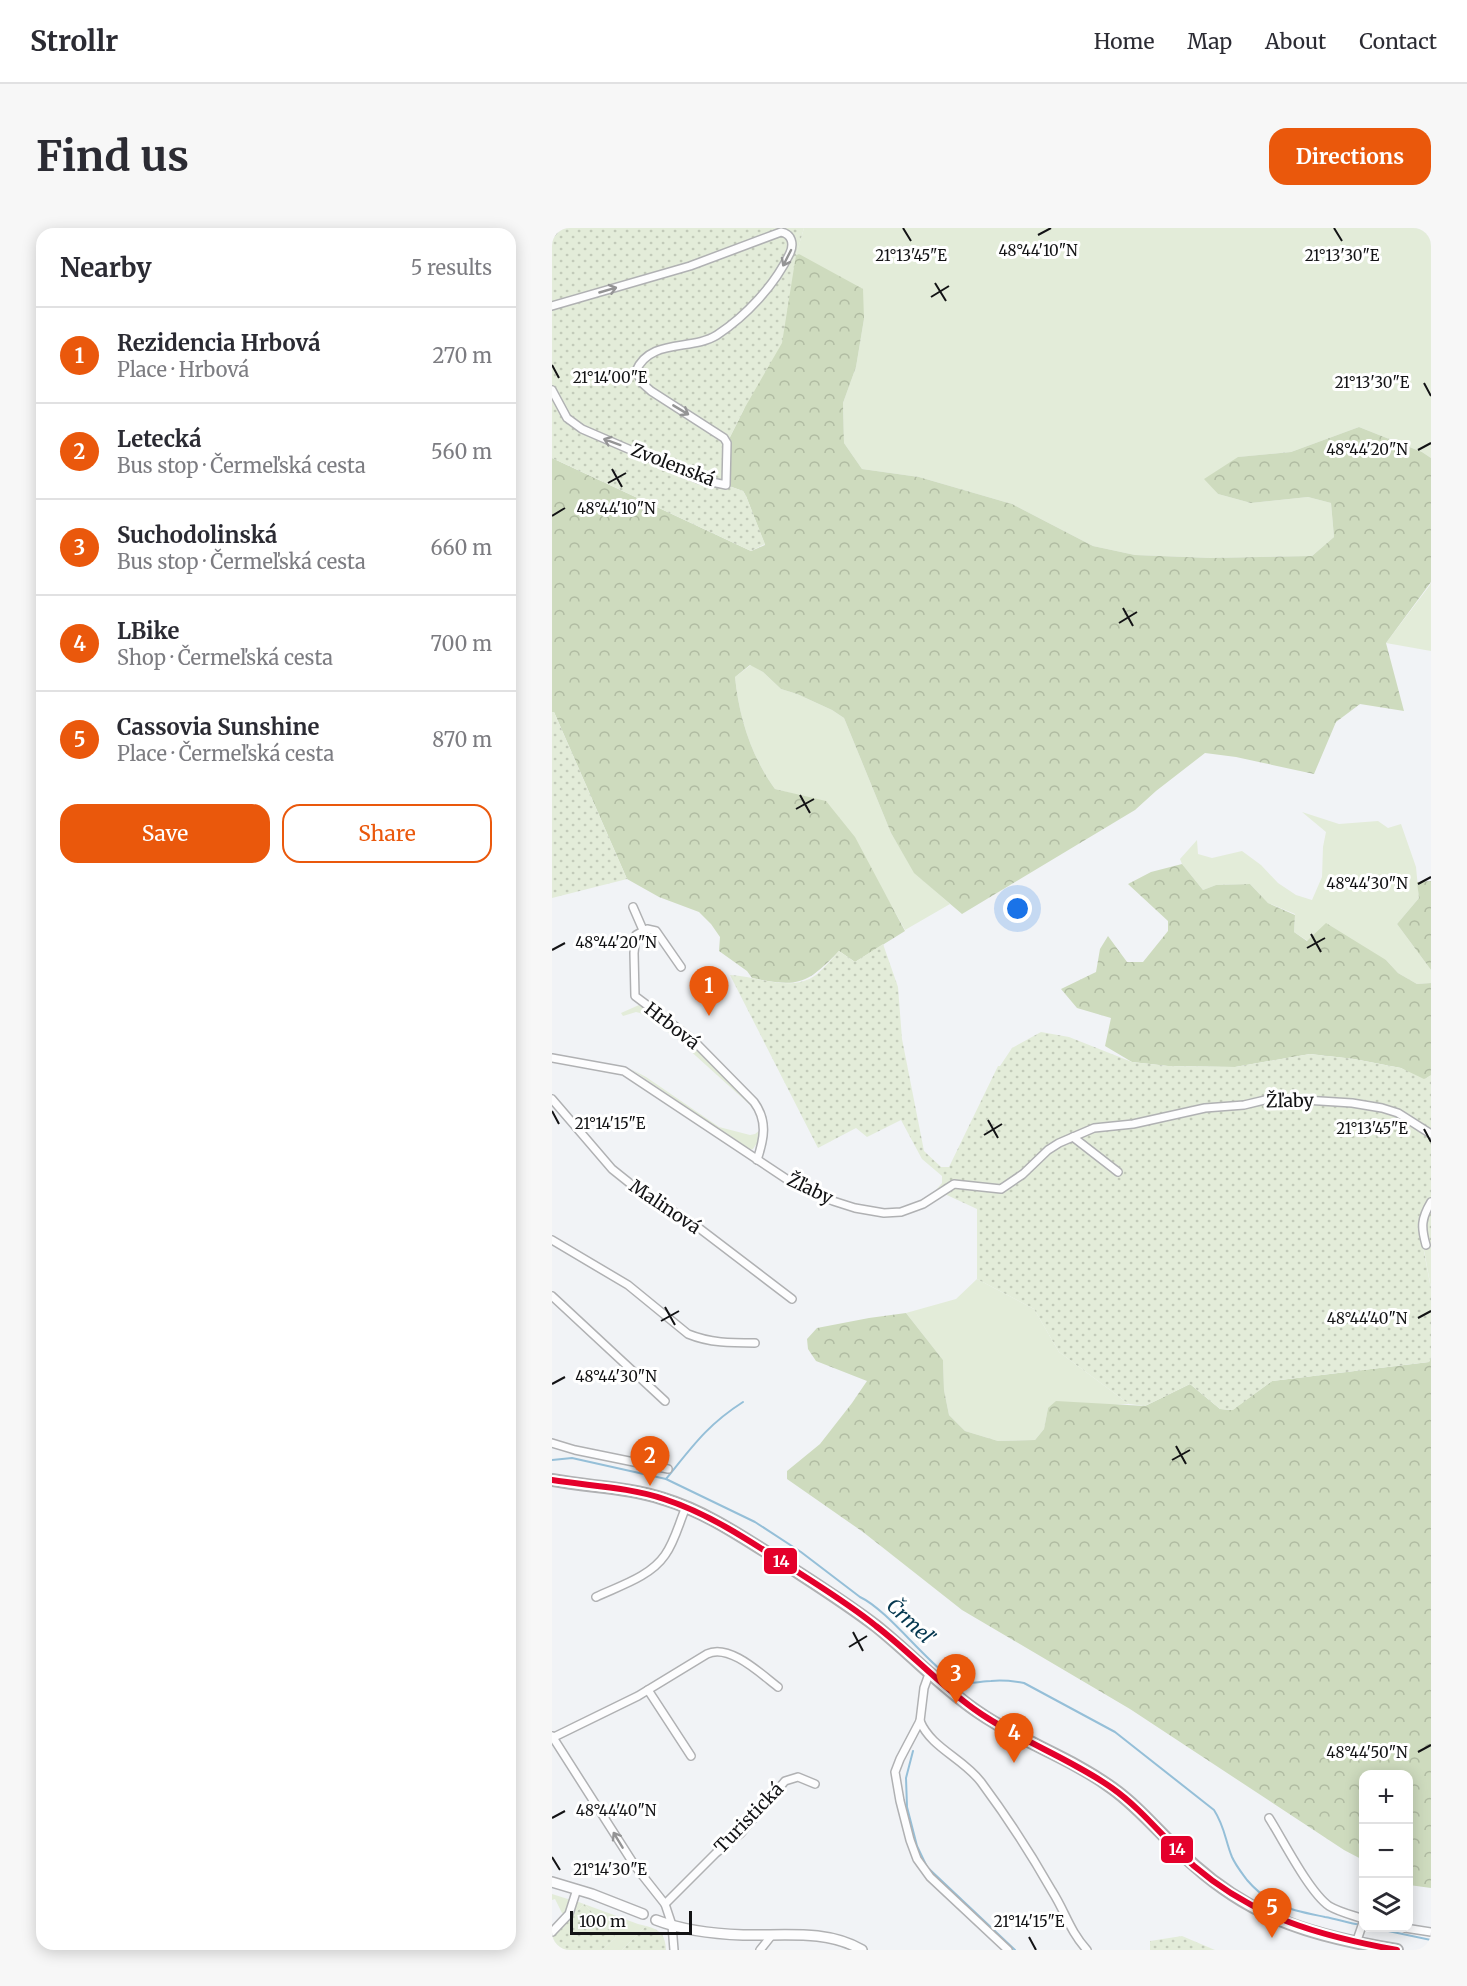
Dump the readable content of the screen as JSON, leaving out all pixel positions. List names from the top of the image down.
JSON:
{
  "streets": {
    "street": [
      "Zvolenská",
      "Hrbová",
      "Žľaby",
      "Malinová",
      "Turistická"
    ]
  },
  "crossings": [
    ["Hrbová", "Žľaby"]
  ],
  "water": ["Črmeľ"],
  "lines": ["transit line 14"],
  "scale_bar": "100 m",
  "page": {
    "header": "Strollr",
    "nav": [
      "Home",
      "Map",
      "About",
      "Contact"
    ],
    "buttons": [
      "Directions",
      ["Save", "Share"]
    ],
    "title": "Find us",
    "heading": ["Nearby", "5 results"],
    "list": [
      {
        "mark": "1",
        "name": "Rezidencia Hrbová",
        "note": "Place · Hrbová",
        "value": "270 m"
      },
      {
        "mark": "2",
        "name": "Letecká",
        "note": "Bus stop · Čermeľská cesta",
        "value": "560 m"
      },
      {
        "mark": "3",
        "name": "Suchodolinská",
        "note": "Bus stop · Čermeľská cesta",
        "value": "660 m"
      },
      {
        "mark": "4",
        "name": "LBike",
        "note": "Shop · Čermeľská cesta",
        "value": "700 m"
      },
      {
        "mark": "5",
        "name": "Cassovia Sunshine",
        "note": "Place · Čermeľská cesta",
        "value": "870 m"
      }
    ],
    "pins": [
      "1",
      "2",
      "3",
      "4",
      "5"
    ],
    "map_buttons": ["+", "−"],
    "scale": "100 m"
  },
  "coordinates": [
    "48°44'10\"N",
    "21°13'45\"E",
    "21°13'30\"E",
    "21°14'00\"E",
    "48°44'20\"N",
    "48°44'30\"N",
    "21°14'15\"E",
    "48°44'40\"N",
    "48°44'50\"N",
    "21°14'30\"E"
  ]
}
